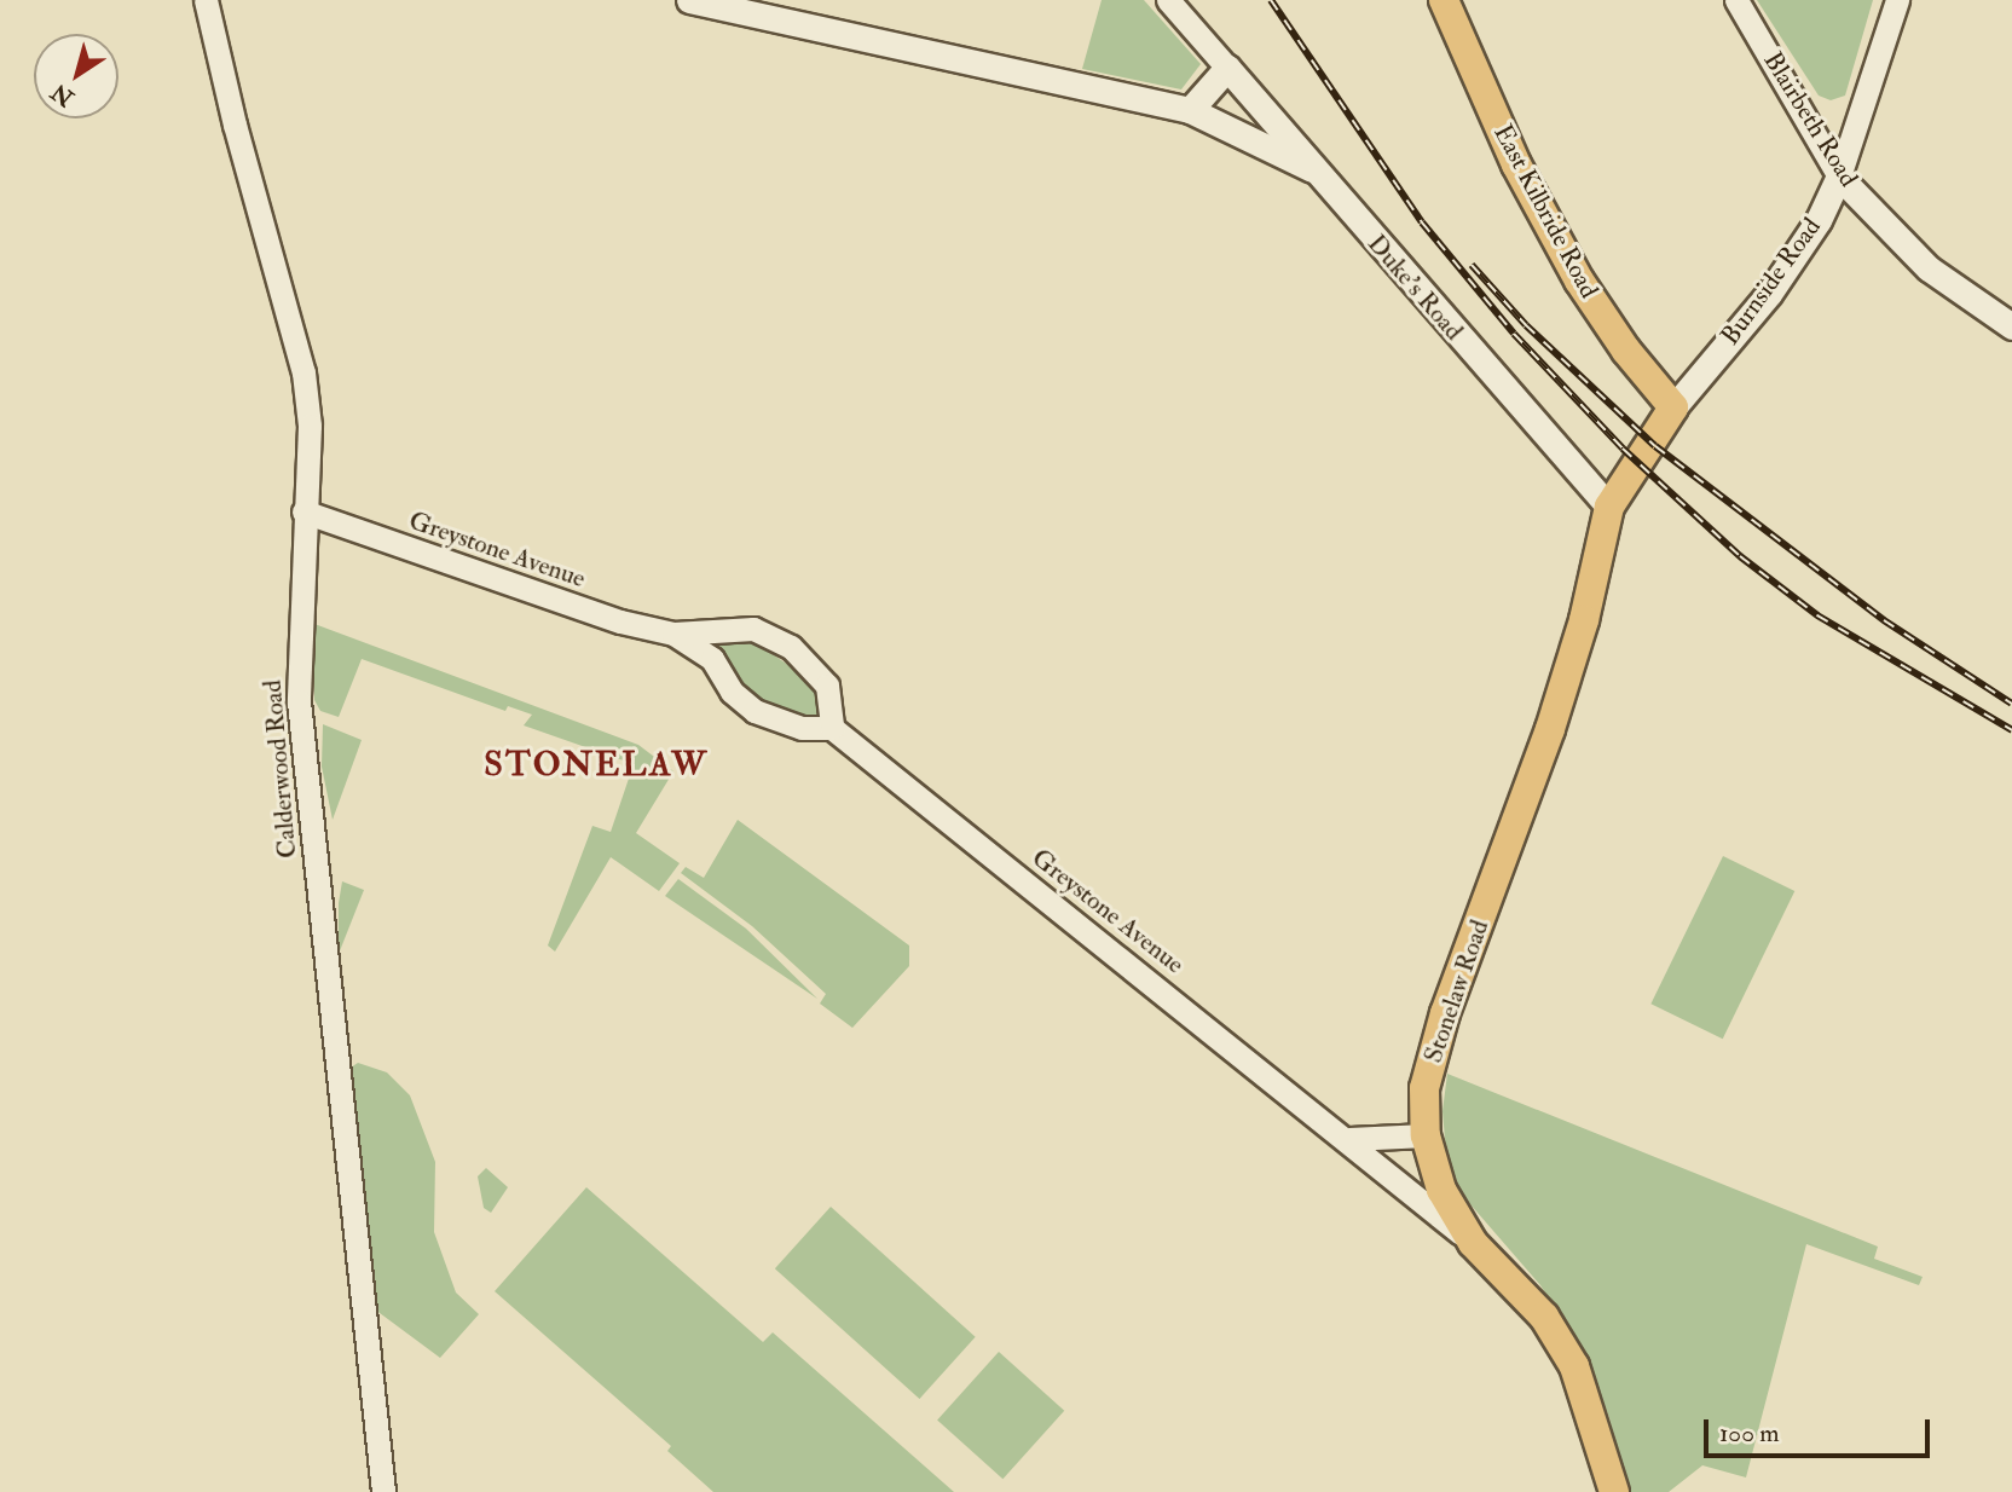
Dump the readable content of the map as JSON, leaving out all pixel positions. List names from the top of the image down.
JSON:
{
  "streets": {
    "main road": [
      "Blairbeth Road",
      "East Kilbride Road",
      "Burnside Road",
      "Duke's Road",
      "Stonelaw Road"
    ],
    "street": ["Greystone Avenue", "Calderwood Road"]
  },
  "crossings": [
    ["Blairbeth Road", "Burnside Road"],
    ["East Kilbride Road", "Burnside Road"],
    ["Duke's Road", "Stonelaw Road"],
    ["Greystone Avenue", "Calderwood Road"],
    ["Greystone Avenue", "Stonelaw Road"]
  ],
  "districts": ["STONELAW"],
  "scale_bar": "100 m",
  "north": "bottom left"
}
